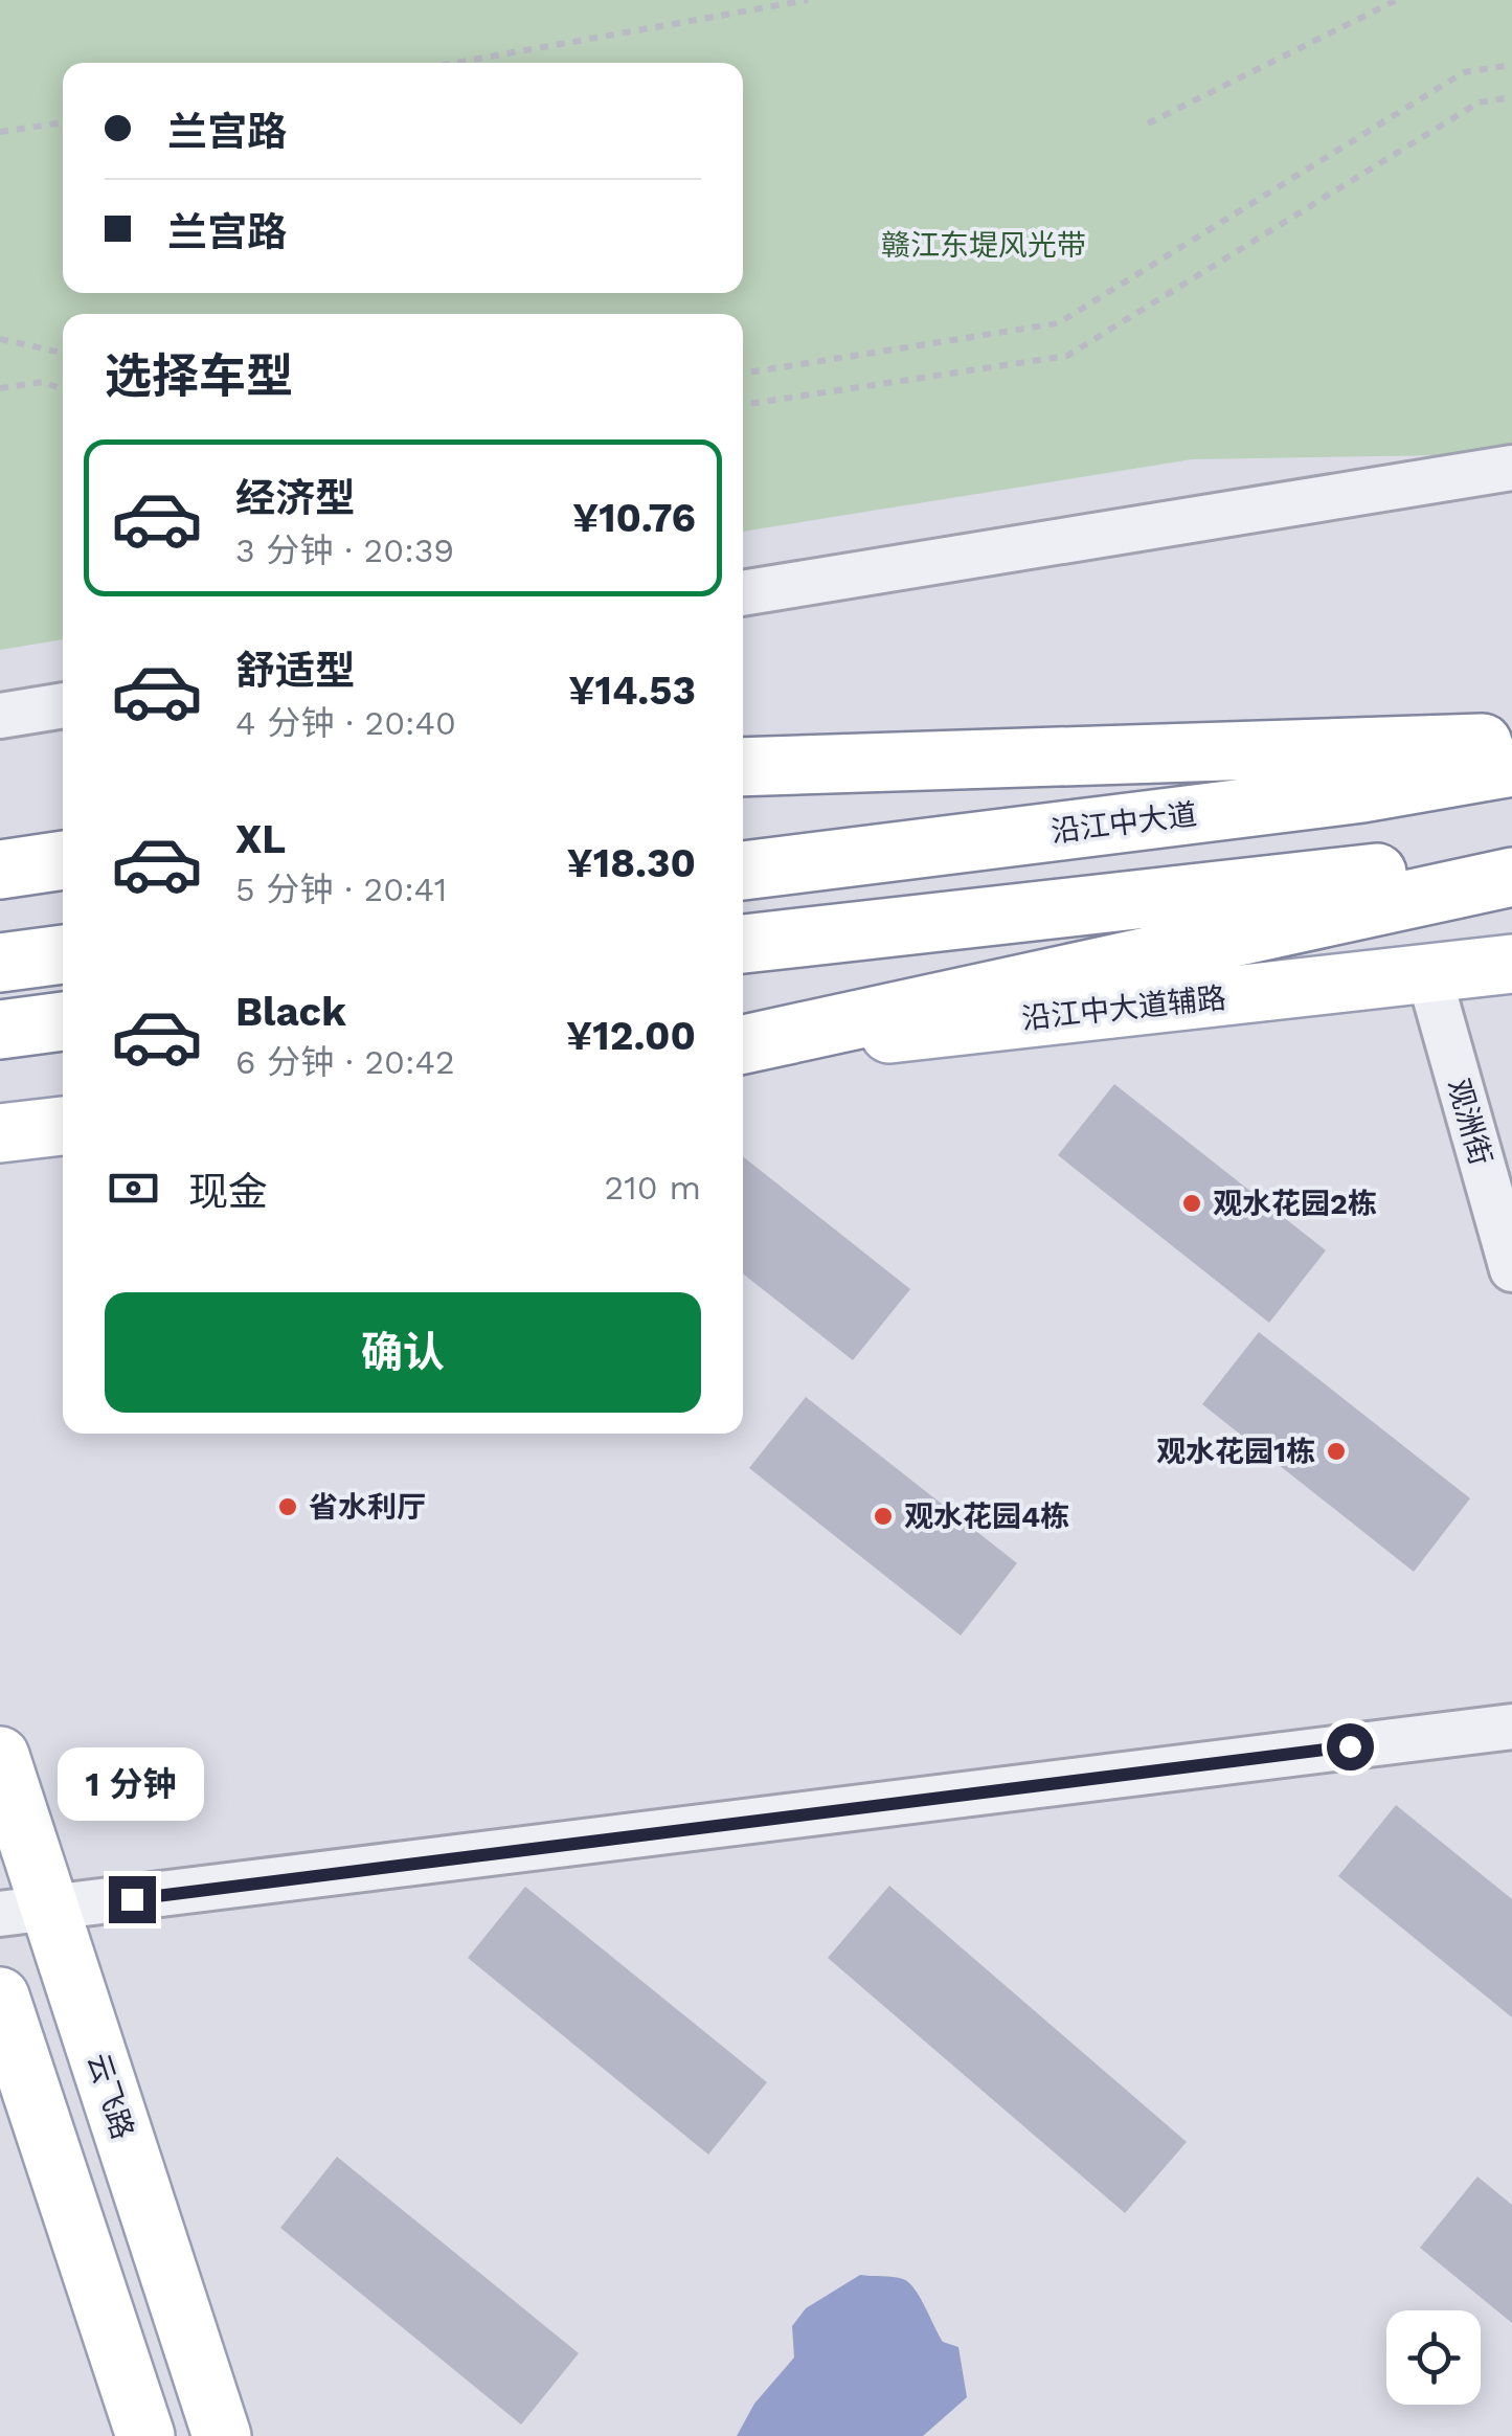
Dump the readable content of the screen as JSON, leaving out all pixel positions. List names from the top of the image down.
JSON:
{
  "streets": {
    "main road": ["沿江中大道", "沿江中大道辅路", "云飞路"],
    "street": ["观洲街"]
  },
  "crossings": [
    ["沿江中大道辅路", "观洲街"]
  ],
  "parks": ["赣江东堤风光带"],
  "places": [
    "观水花园2栋",
    "观水花园1栋",
    "省水利厅",
    "观水花园4栋"
  ],
  "page": {
    "banner": ["兰宫路", "兰宫路"],
    "heading": "选择车型",
    "list": [
      {
        "name": "经济型",
        "note": "3 分钟 · 20:39",
        "value": "¥10.76"
      },
      {
        "name": "舒适型",
        "note": "4 分钟 · 20:40",
        "value": "¥14.53"
      },
      {
        "name": "XL",
        "note": "5 分钟 · 20:41",
        "value": "¥18.30"
      },
      {
        "name": "Black",
        "note": "6 分钟 · 20:42",
        "value": "¥12.00"
      }
    ],
    "pay": ["现金", "210 m"],
    "buttons": "确认",
    "bubble": "1 分钟"
  }
}
